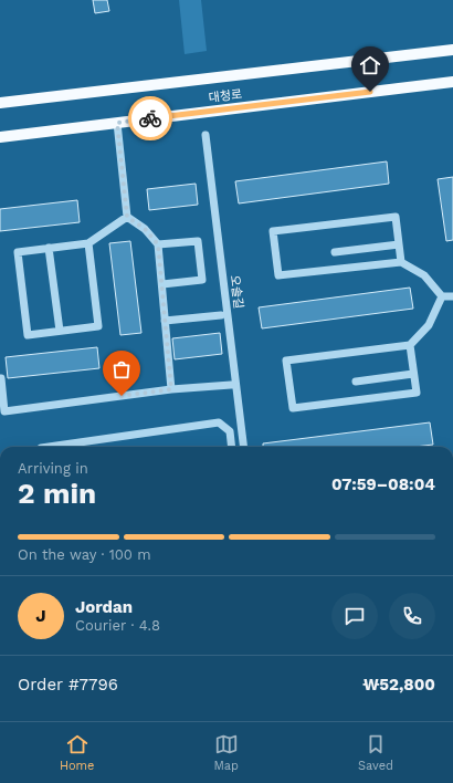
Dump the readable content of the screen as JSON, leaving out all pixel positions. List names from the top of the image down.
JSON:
{
  "streets": {
    "main road": ["대청로"],
    "street": ["오솔길"]
  },
  "page": {
    "heading": ["2 min", "Arriving in", "07:59–08:04"],
    "panel": [
      "Jordan",
      "Courier · 4.8",
      "Order #7796",
      "₩52,800"
    ],
    "bar": "On the way · 100 m",
    "round": "J",
    "tabs": ["Home", "Map", "Saved"]
  }
}
